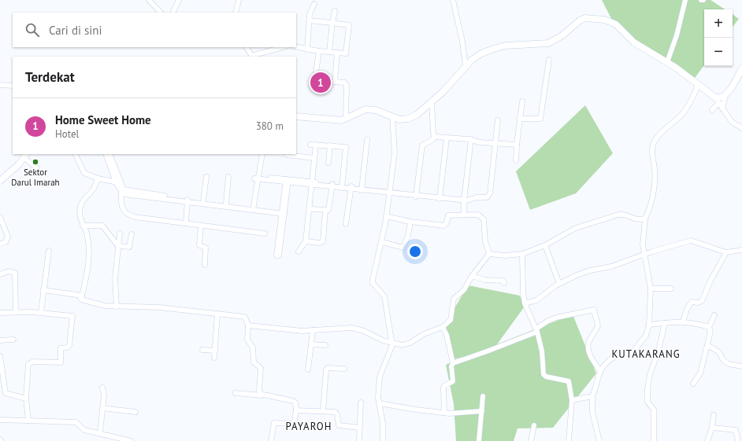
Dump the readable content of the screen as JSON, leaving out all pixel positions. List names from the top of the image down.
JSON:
{
  "districts": ["KUTAKARANG", "PAYAROH"],
  "places": ["Sektor Darul Imarah"],
  "page": {
    "map_buttons": ["+", "−"],
    "search": "Cari di sini",
    "heading": "Terdekat",
    "pins": "1",
    "list": [
      {
        "mark": "1",
        "name": "Home Sweet Home",
        "note": "Hotel",
        "value": "380 m"
      }
    ]
  }
}
